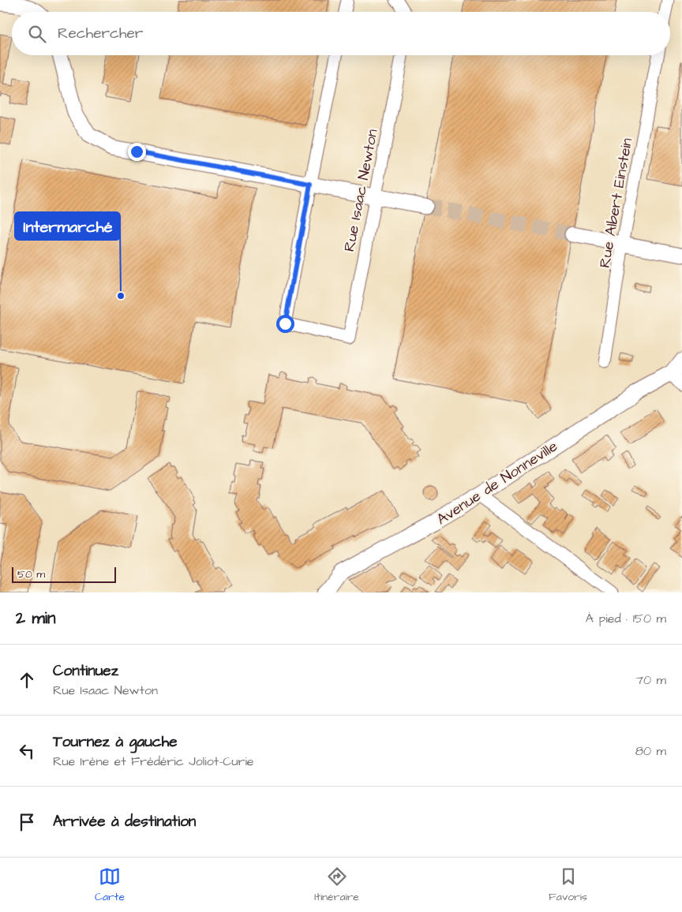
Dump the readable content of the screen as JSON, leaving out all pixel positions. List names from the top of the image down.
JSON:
{
  "streets": {
    "street": ["Rue Isaac Newton", "Rue Albert Einstein", "Avenue de Nonneville"]
  },
  "places": ["Intermarché"],
  "scale_bar": "50 m",
  "page": {
    "search": "Rechercher",
    "scale": "50 m",
    "heading": ["2 min", "À pied · 150 m"],
    "list": [
      ["Continuez", "Rue Isaac Newton", "70 m"],
      ["Tournez à gauche", "Rue Irène et Frédéric Joliot-Curie", "80 m"],
      "Arrivée à destination"
    ],
    "nav": ["Carte", "Itinéraire", "Favoris"]
  }
}
